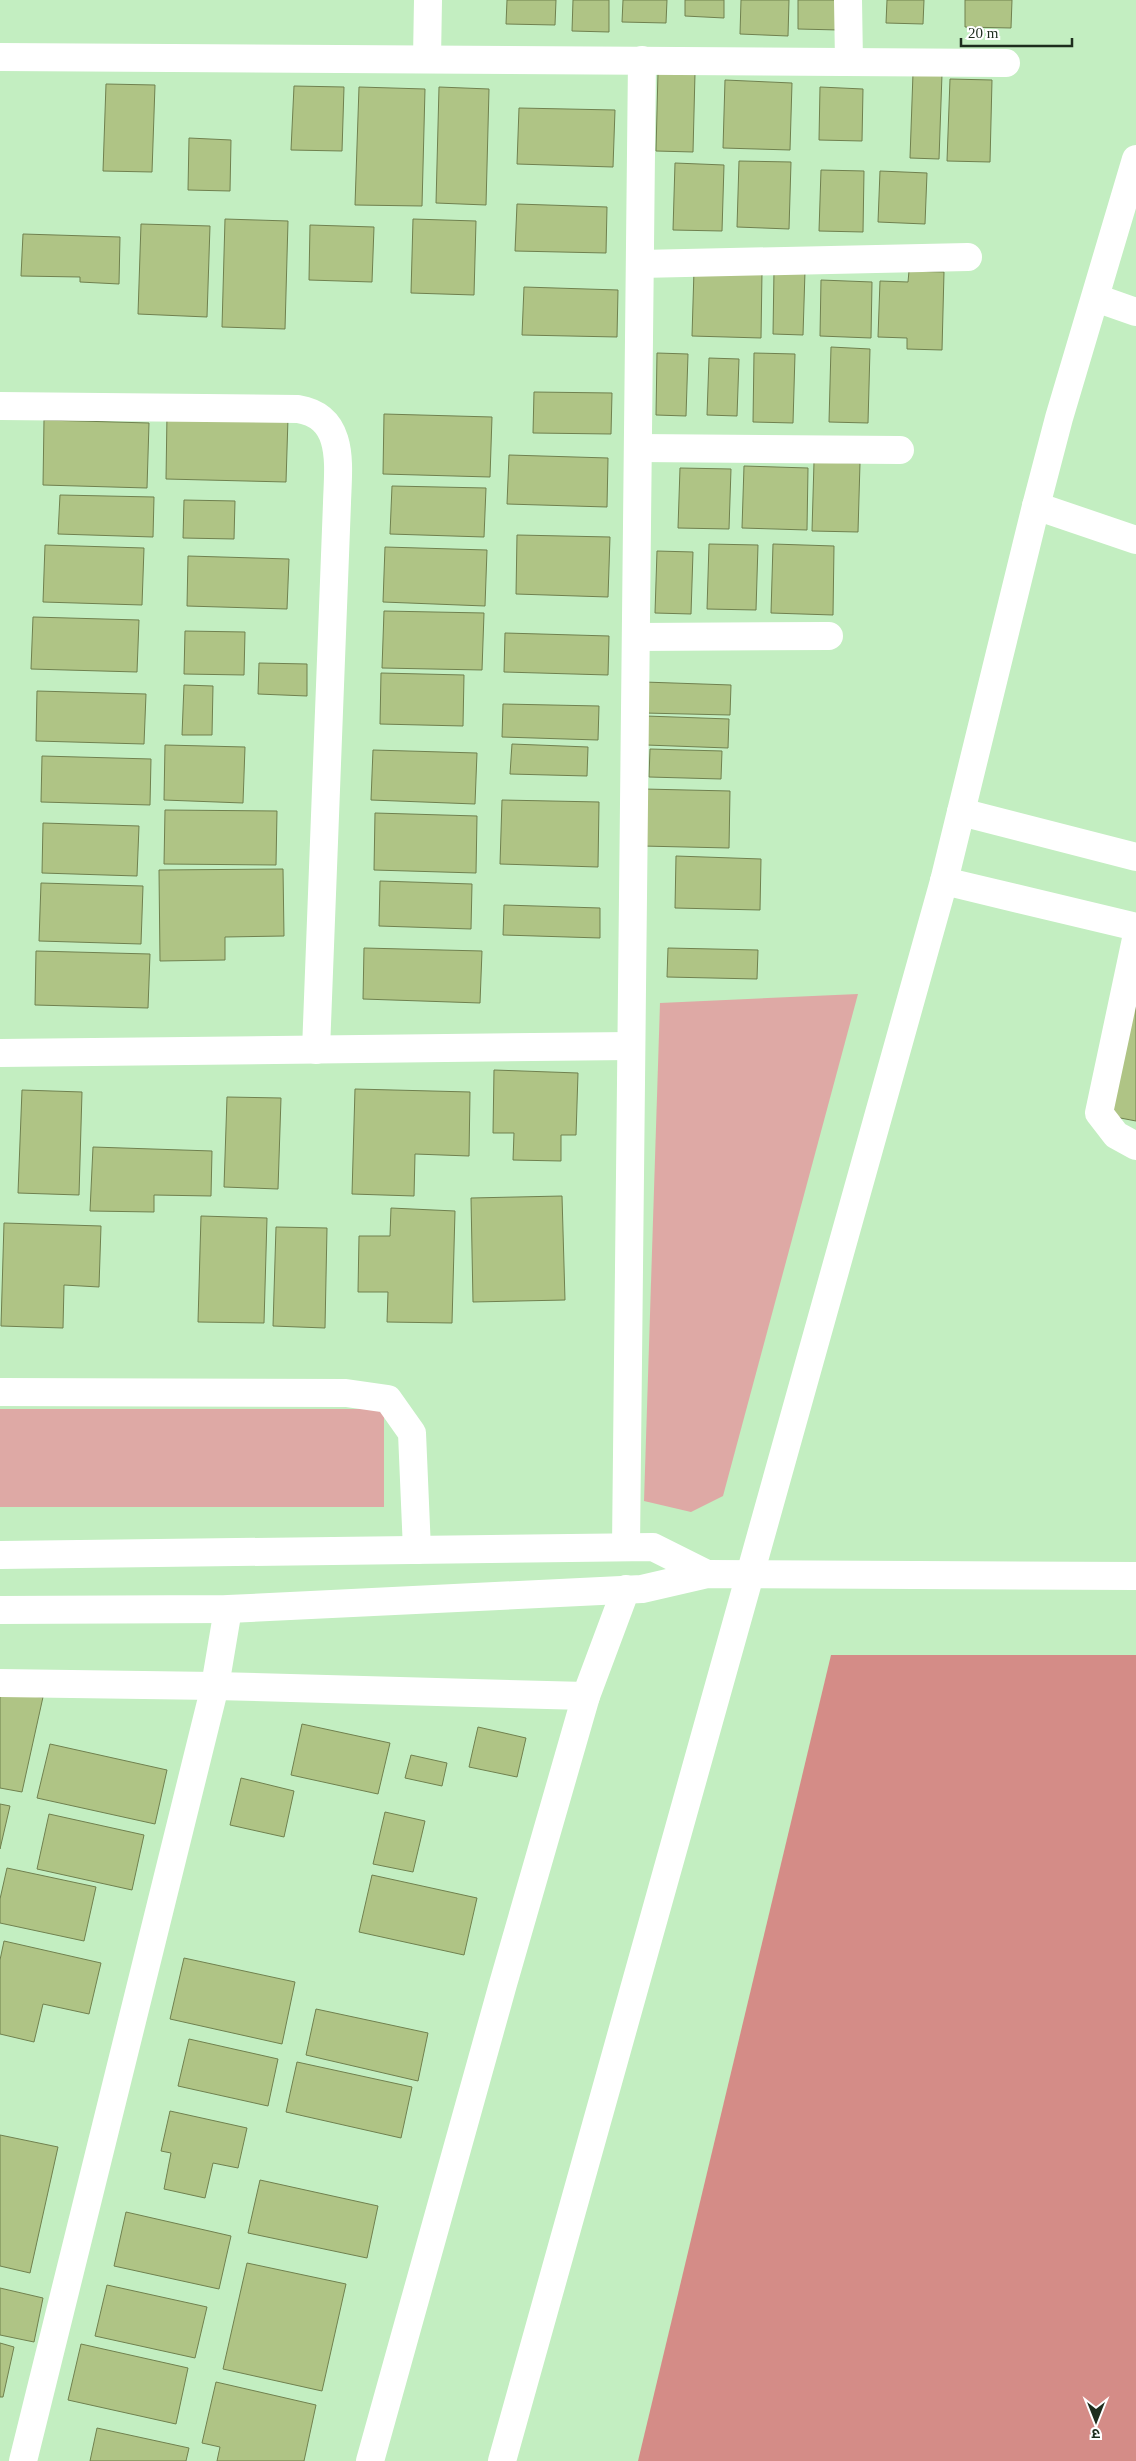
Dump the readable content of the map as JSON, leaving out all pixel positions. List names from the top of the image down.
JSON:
{
  "scale_bar": "20 m",
  "north": "bottom"
}
